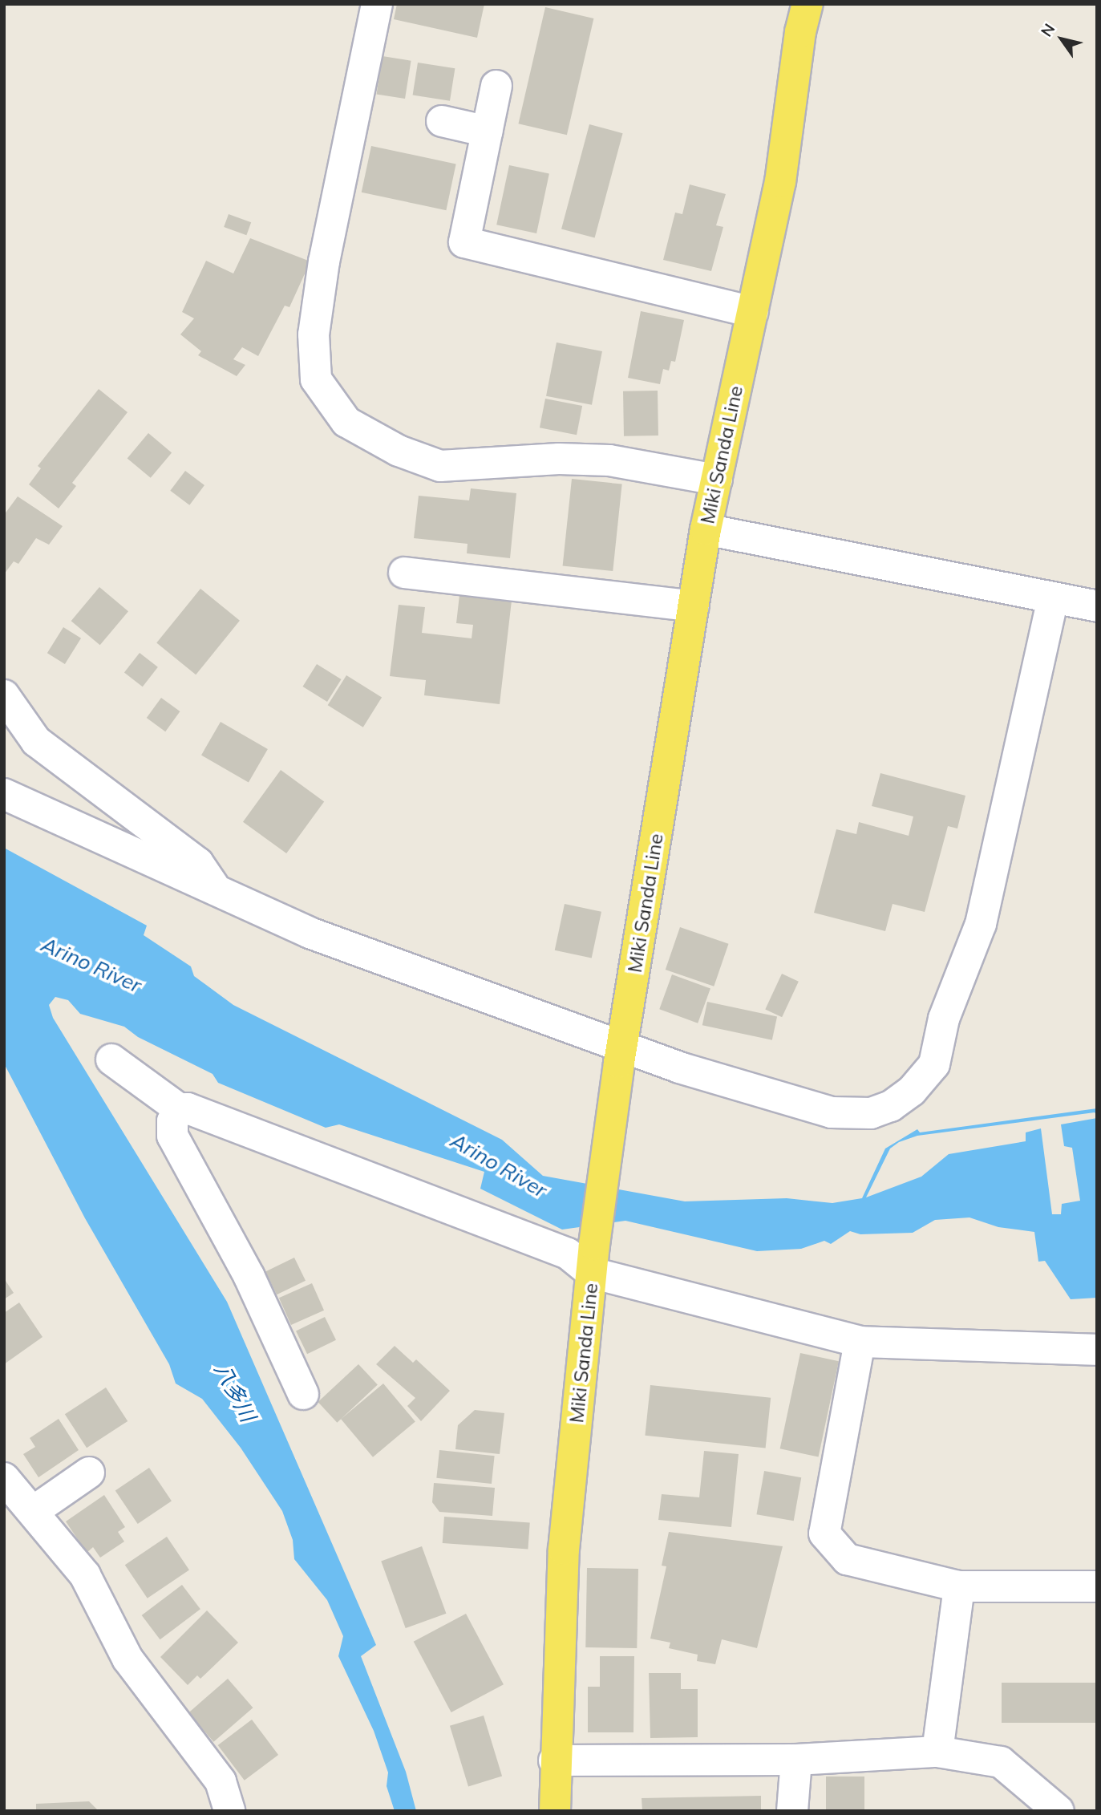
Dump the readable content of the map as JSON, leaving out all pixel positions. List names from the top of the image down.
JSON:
{
  "streets": {
    "main road": ["Miki Sanda Line"]
  },
  "water": ["Arino River", "八多川"],
  "north": "top left"
}
